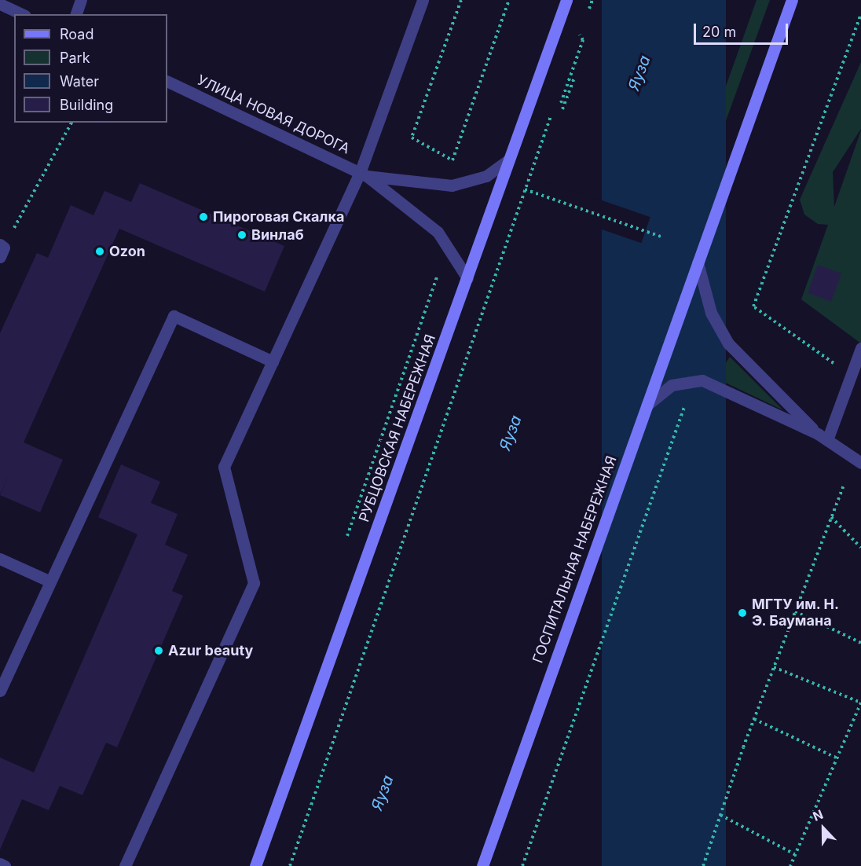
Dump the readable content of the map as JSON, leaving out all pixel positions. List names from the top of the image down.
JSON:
{
  "streets": {
    "main road": ["РУБЦОВСКАЯ НАБЕРЕЖНАЯ", "ГОСПИТАЛЬНАЯ НАБЕРЕЖНАЯ"],
    "street": ["УЛИЦА НОВАЯ ДОРОГА"]
  },
  "crossings": [
    ["УЛИЦА НОВАЯ ДОРОГА", "РУБЦОВСКАЯ НАБЕРЕЖНАЯ"]
  ],
  "water": ["Яуза"],
  "places": [
    "Пироговая Скалка",
    "Винлаб",
    "Ozon",
    "МГТУ им. Н. Э. Баумана",
    "Azur beauty"
  ],
  "legend": [
    "Road",
    "Park",
    "Water",
    "Building"
  ],
  "scale_bar": "20 m",
  "north": "top"
}
